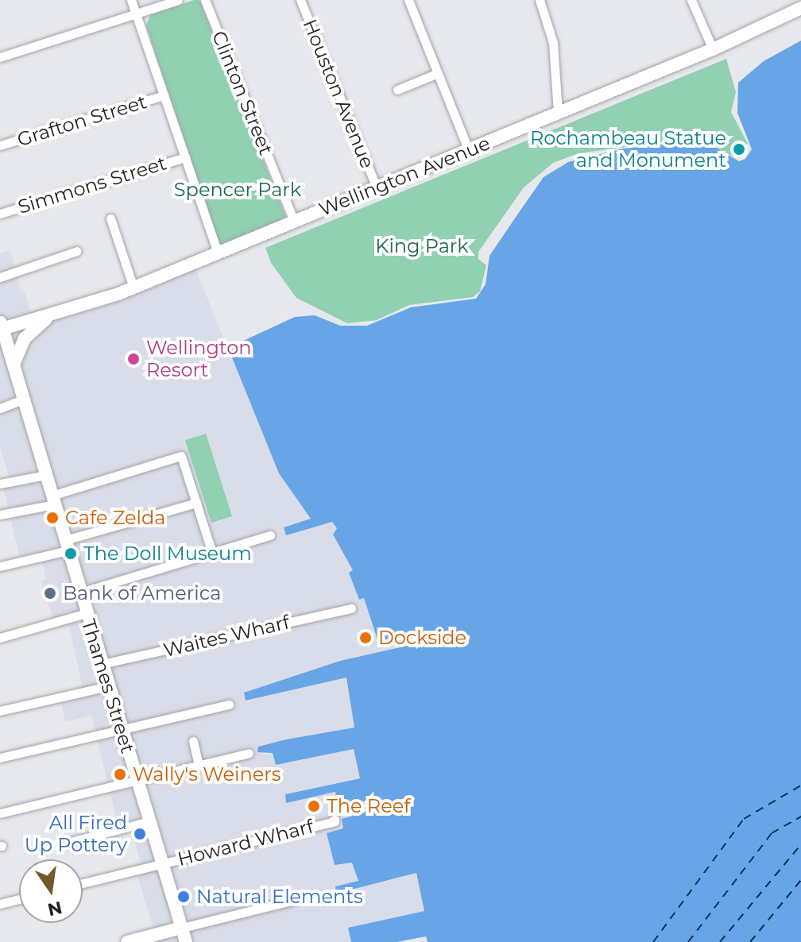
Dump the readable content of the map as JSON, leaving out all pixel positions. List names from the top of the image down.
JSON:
{
  "streets": {
    "main road": ["Wellington Avenue", "Thames Street"],
    "street": [
      "Clinton Street",
      "Houston Avenue",
      "Grafton Street",
      "Simmons Street",
      "Waites Wharf",
      "Howard Wharf"
    ]
  },
  "crossings": [
    ["Clinton Street", "Wellington Avenue"],
    ["Houston Avenue", "Wellington Avenue"],
    ["Wellington Avenue", "Thames Street"],
    ["Waites Wharf", "Thames Street"],
    ["Thames Street", "Howard Wharf"]
  ],
  "parks": ["Spencer Park", "King Park"],
  "places": [
    "Rochambeau Statue and Monument",
    "Wellington Resort",
    "Cafe Zelda",
    "The Doll Museum",
    "Bank of America",
    "Dockside",
    "Wally's Weiners",
    "The Reef",
    "All Fired Up Pottery",
    "Natural Elements"
  ],
  "north": "bottom"
}
